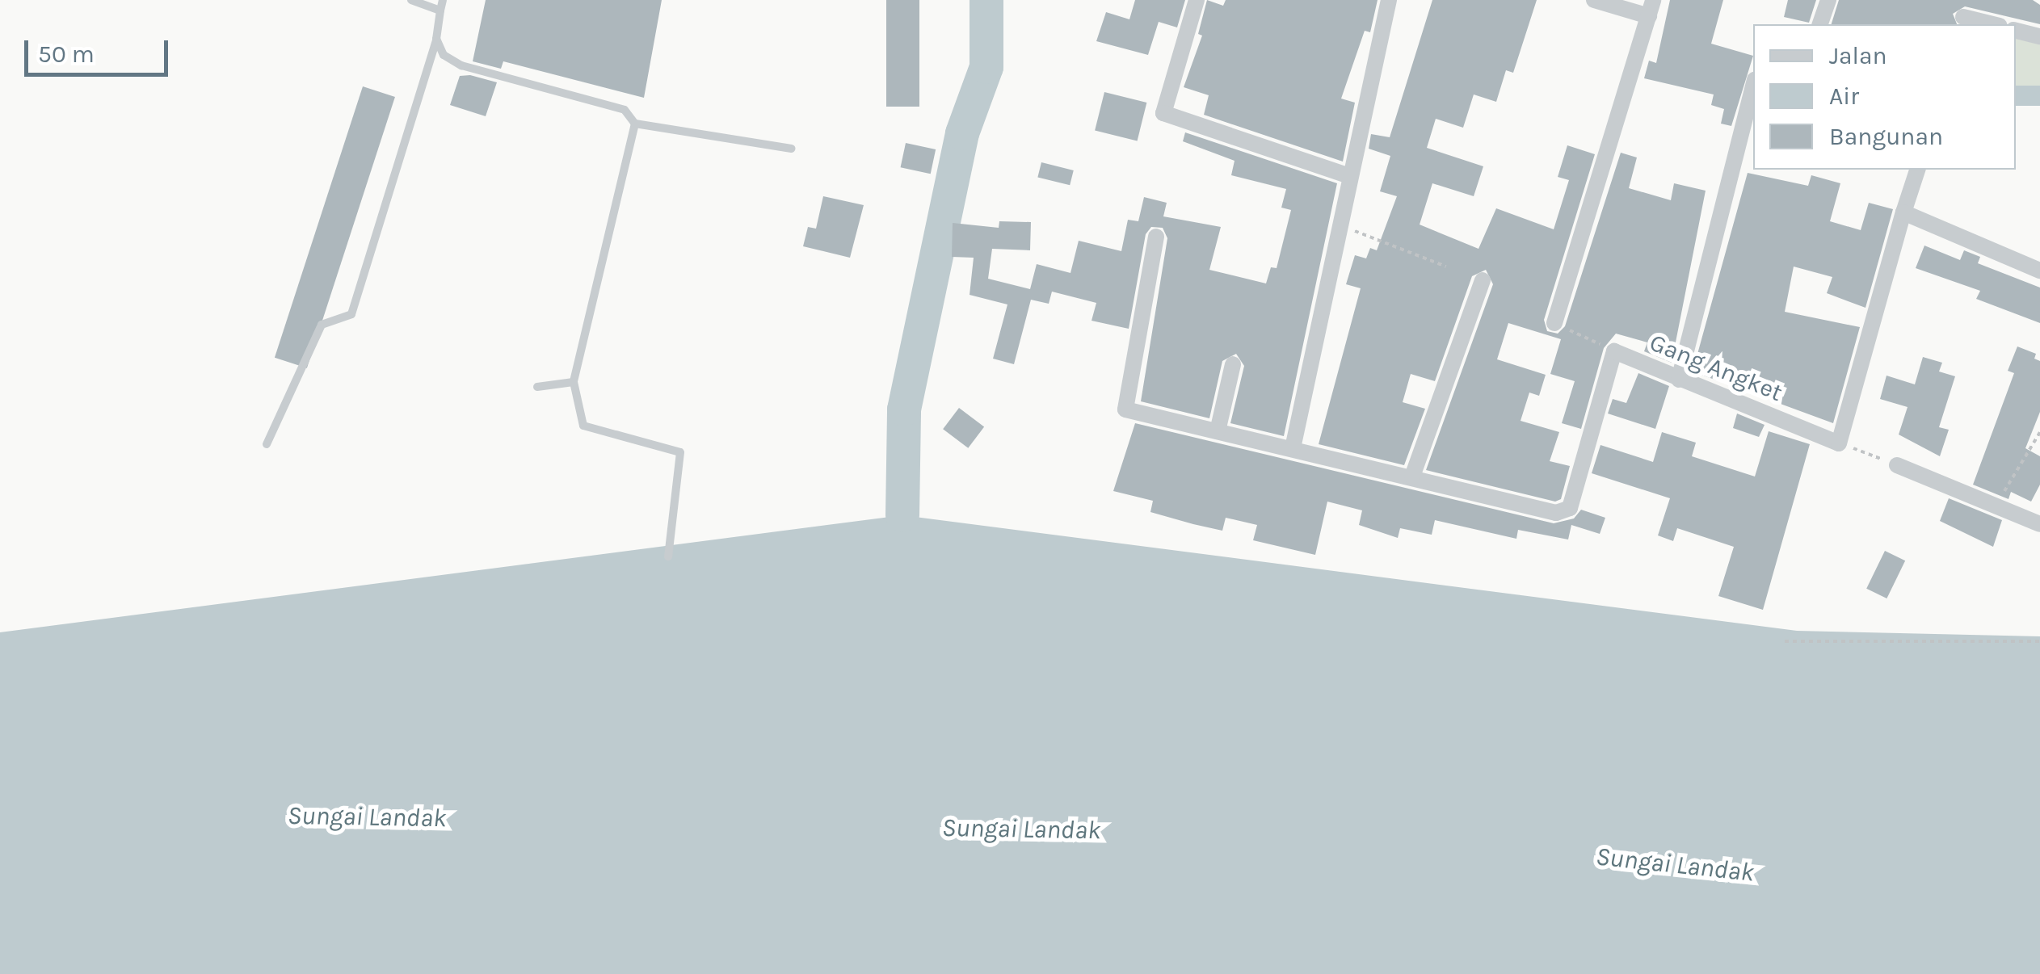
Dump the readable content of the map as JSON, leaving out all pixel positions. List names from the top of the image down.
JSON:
{
  "streets": {
    "street": ["Gang Angket"]
  },
  "water": ["Sungai Landak"],
  "legend": ["Jalan", "Air", "Bangunan"],
  "scale_bar": "50 m"
}
